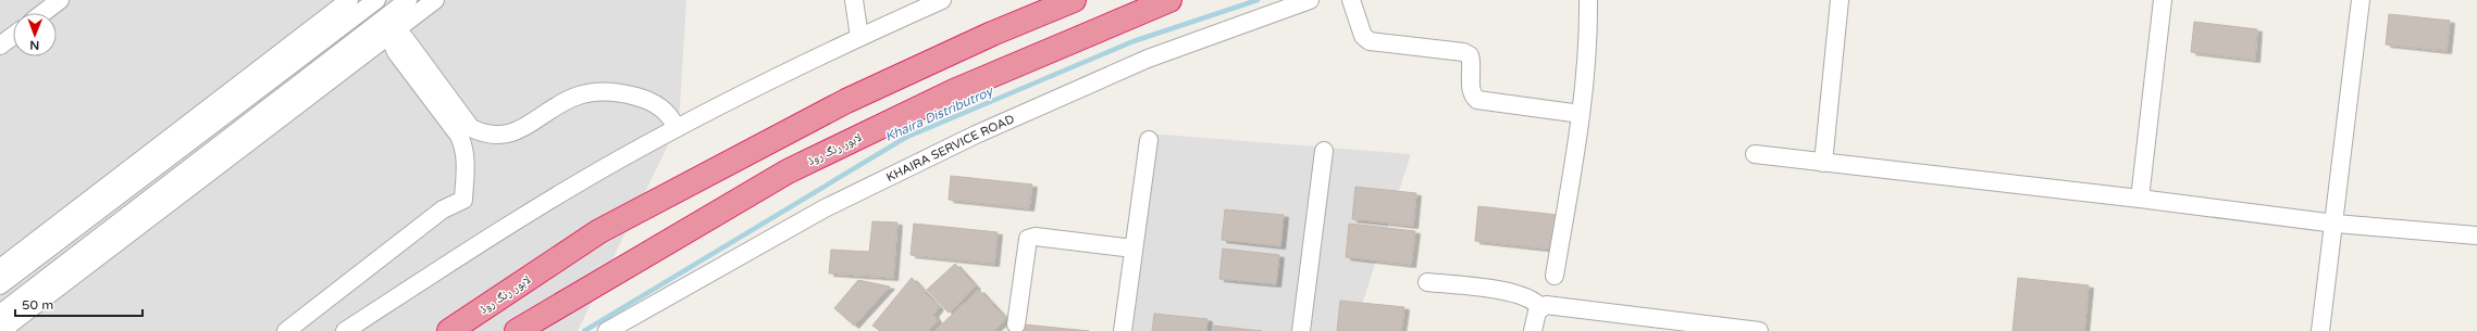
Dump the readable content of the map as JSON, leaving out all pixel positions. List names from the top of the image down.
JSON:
{
  "streets": {
    "highway": ["لاہور رنگ روڈ"],
    "street": ["KHAIRA SERVICE ROAD"]
  },
  "water": ["Khaira Distributroy"],
  "scale_bar": "50 m",
  "north": "bottom"
}
